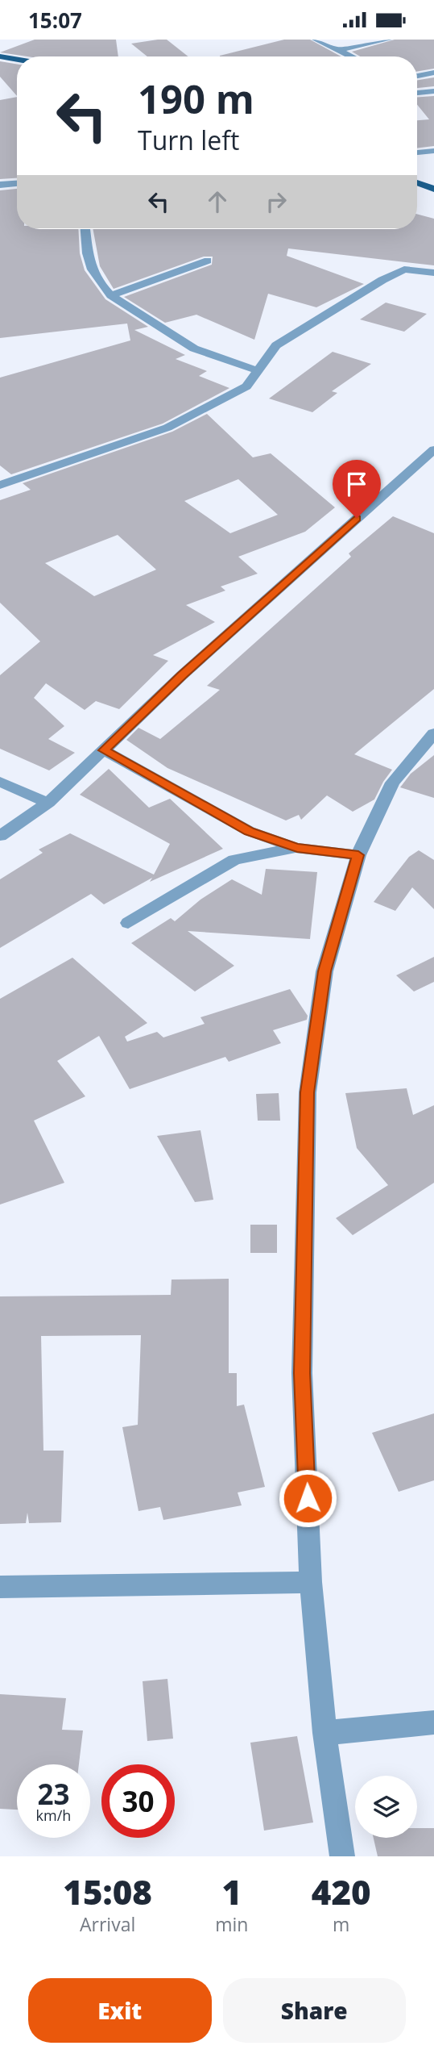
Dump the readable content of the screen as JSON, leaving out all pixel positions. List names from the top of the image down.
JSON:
{
  "page": {
    "status": "15:07",
    "turn": ["190 m", "Turn left"],
    "speed": "23 km/h",
    "limit": "30",
    "eta": [
      "15:08",
      "Arrival",
      "1",
      "min",
      "420",
      "m"
    ],
    "buttons": ["Exit", "Share"]
  }
}
